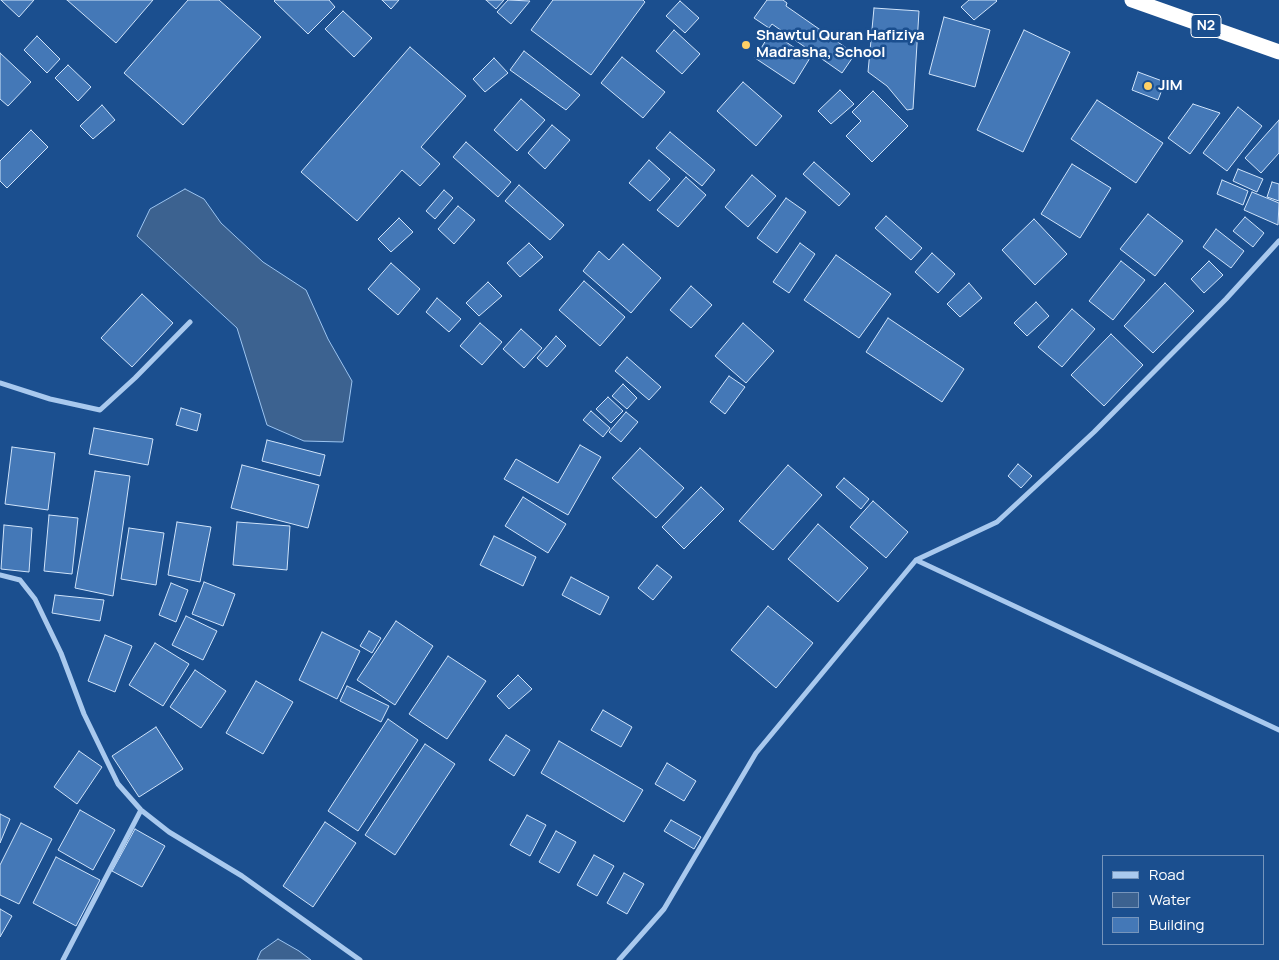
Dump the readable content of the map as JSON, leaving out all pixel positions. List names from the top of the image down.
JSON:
{
  "streets": {
    "highway": ["N2"]
  },
  "places": ["Shawtul Quran Hafiziya Madrasha, School", "JIM"],
  "legend": ["Road", "Water", "Building"]
}
